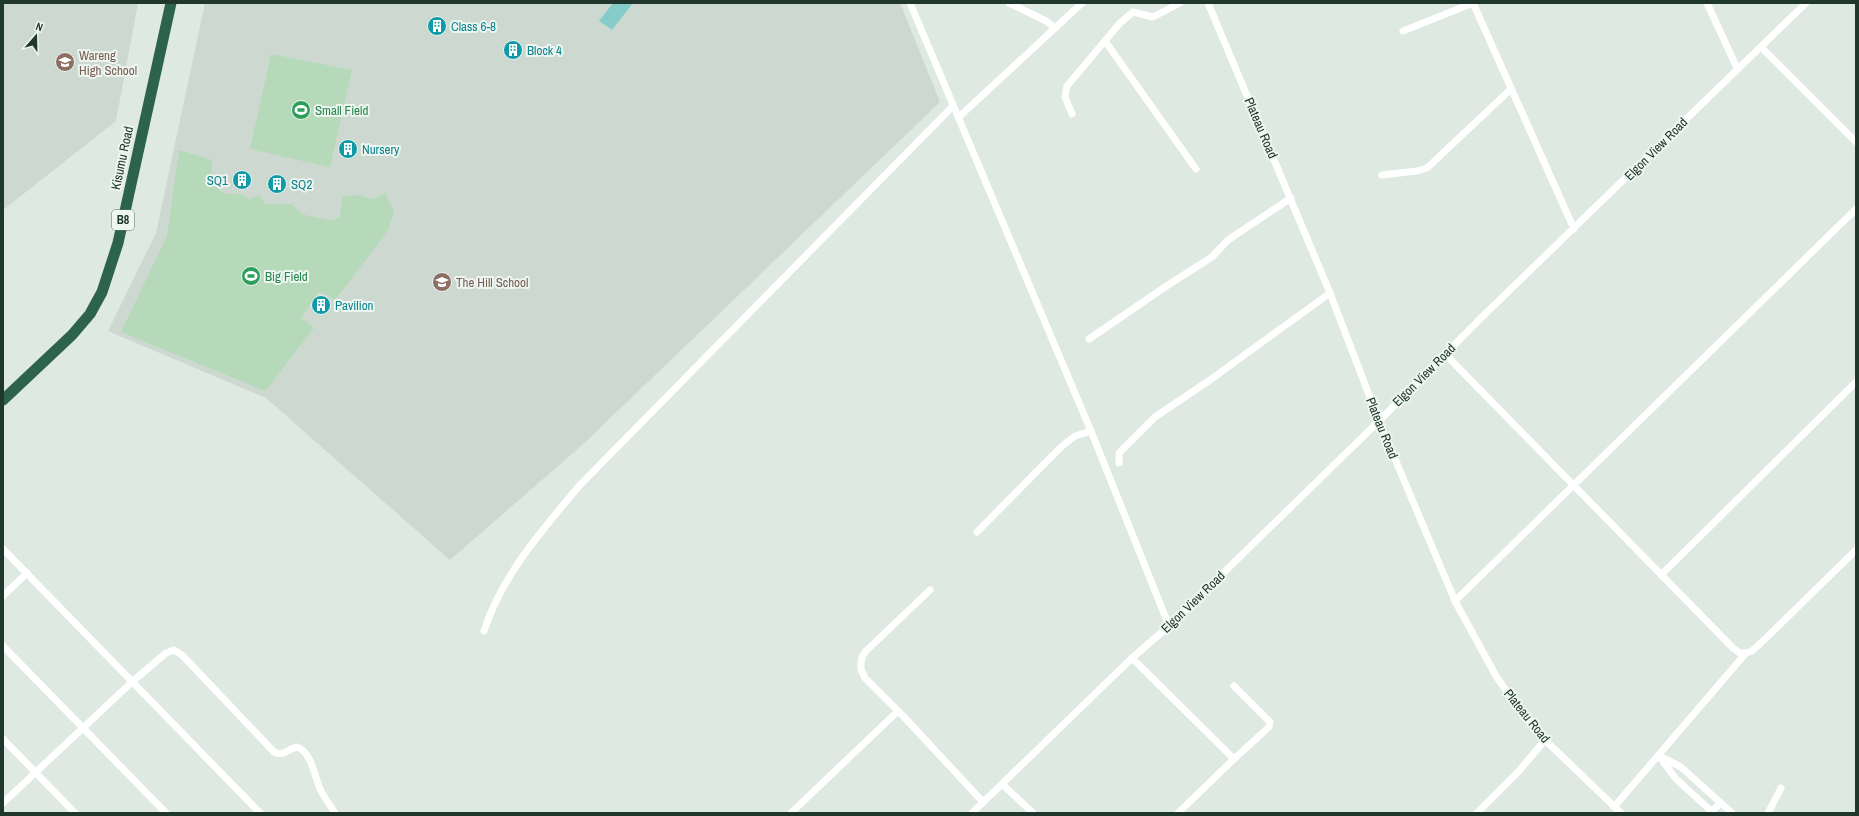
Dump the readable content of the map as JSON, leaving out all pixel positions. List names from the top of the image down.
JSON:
{
  "streets": {
    "highway": ["Kisumu Road", "B8"],
    "street": ["Plateau Road", "Elgon View Road"]
  },
  "crossings": [
    ["Plateau Road", "Elgon View Road"]
  ],
  "places": {
    "building": [
      "Class 6-8",
      "Block 4",
      "Nursery",
      "SQ1",
      "SQ2",
      "Pavilion"
    ],
    "school or university": ["Wareng High School", "The Hill School"],
    "sports": ["Small Field", "Big Field"]
  },
  "north": "top"
}
